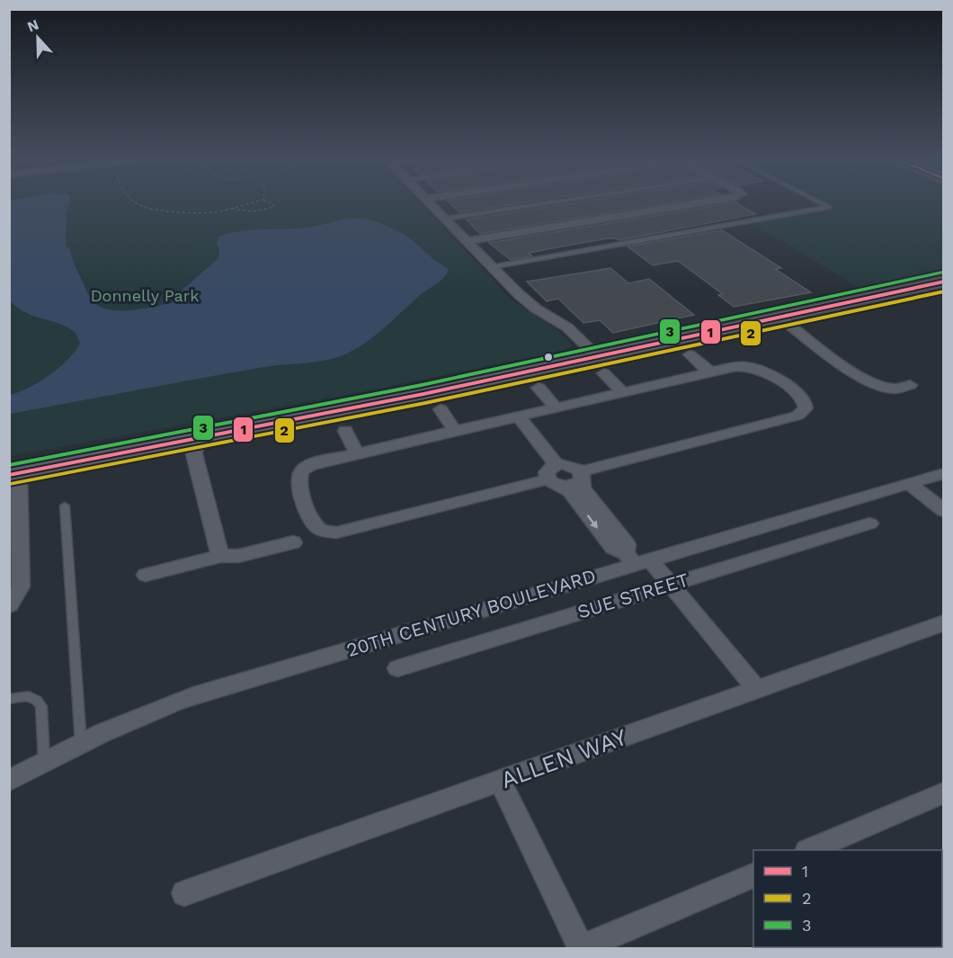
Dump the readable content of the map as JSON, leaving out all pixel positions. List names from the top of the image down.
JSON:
{
  "streets": {
    "street": ["SUE STREET", "20TH CENTURY BOULEVARD", "ALLEN WAY"]
  },
  "parks": ["Donnelly Park"],
  "lines": ["transit line 3", "transit line 1", "transit line 2"],
  "legend": ["1", "2", "3"],
  "north": "top"
}
